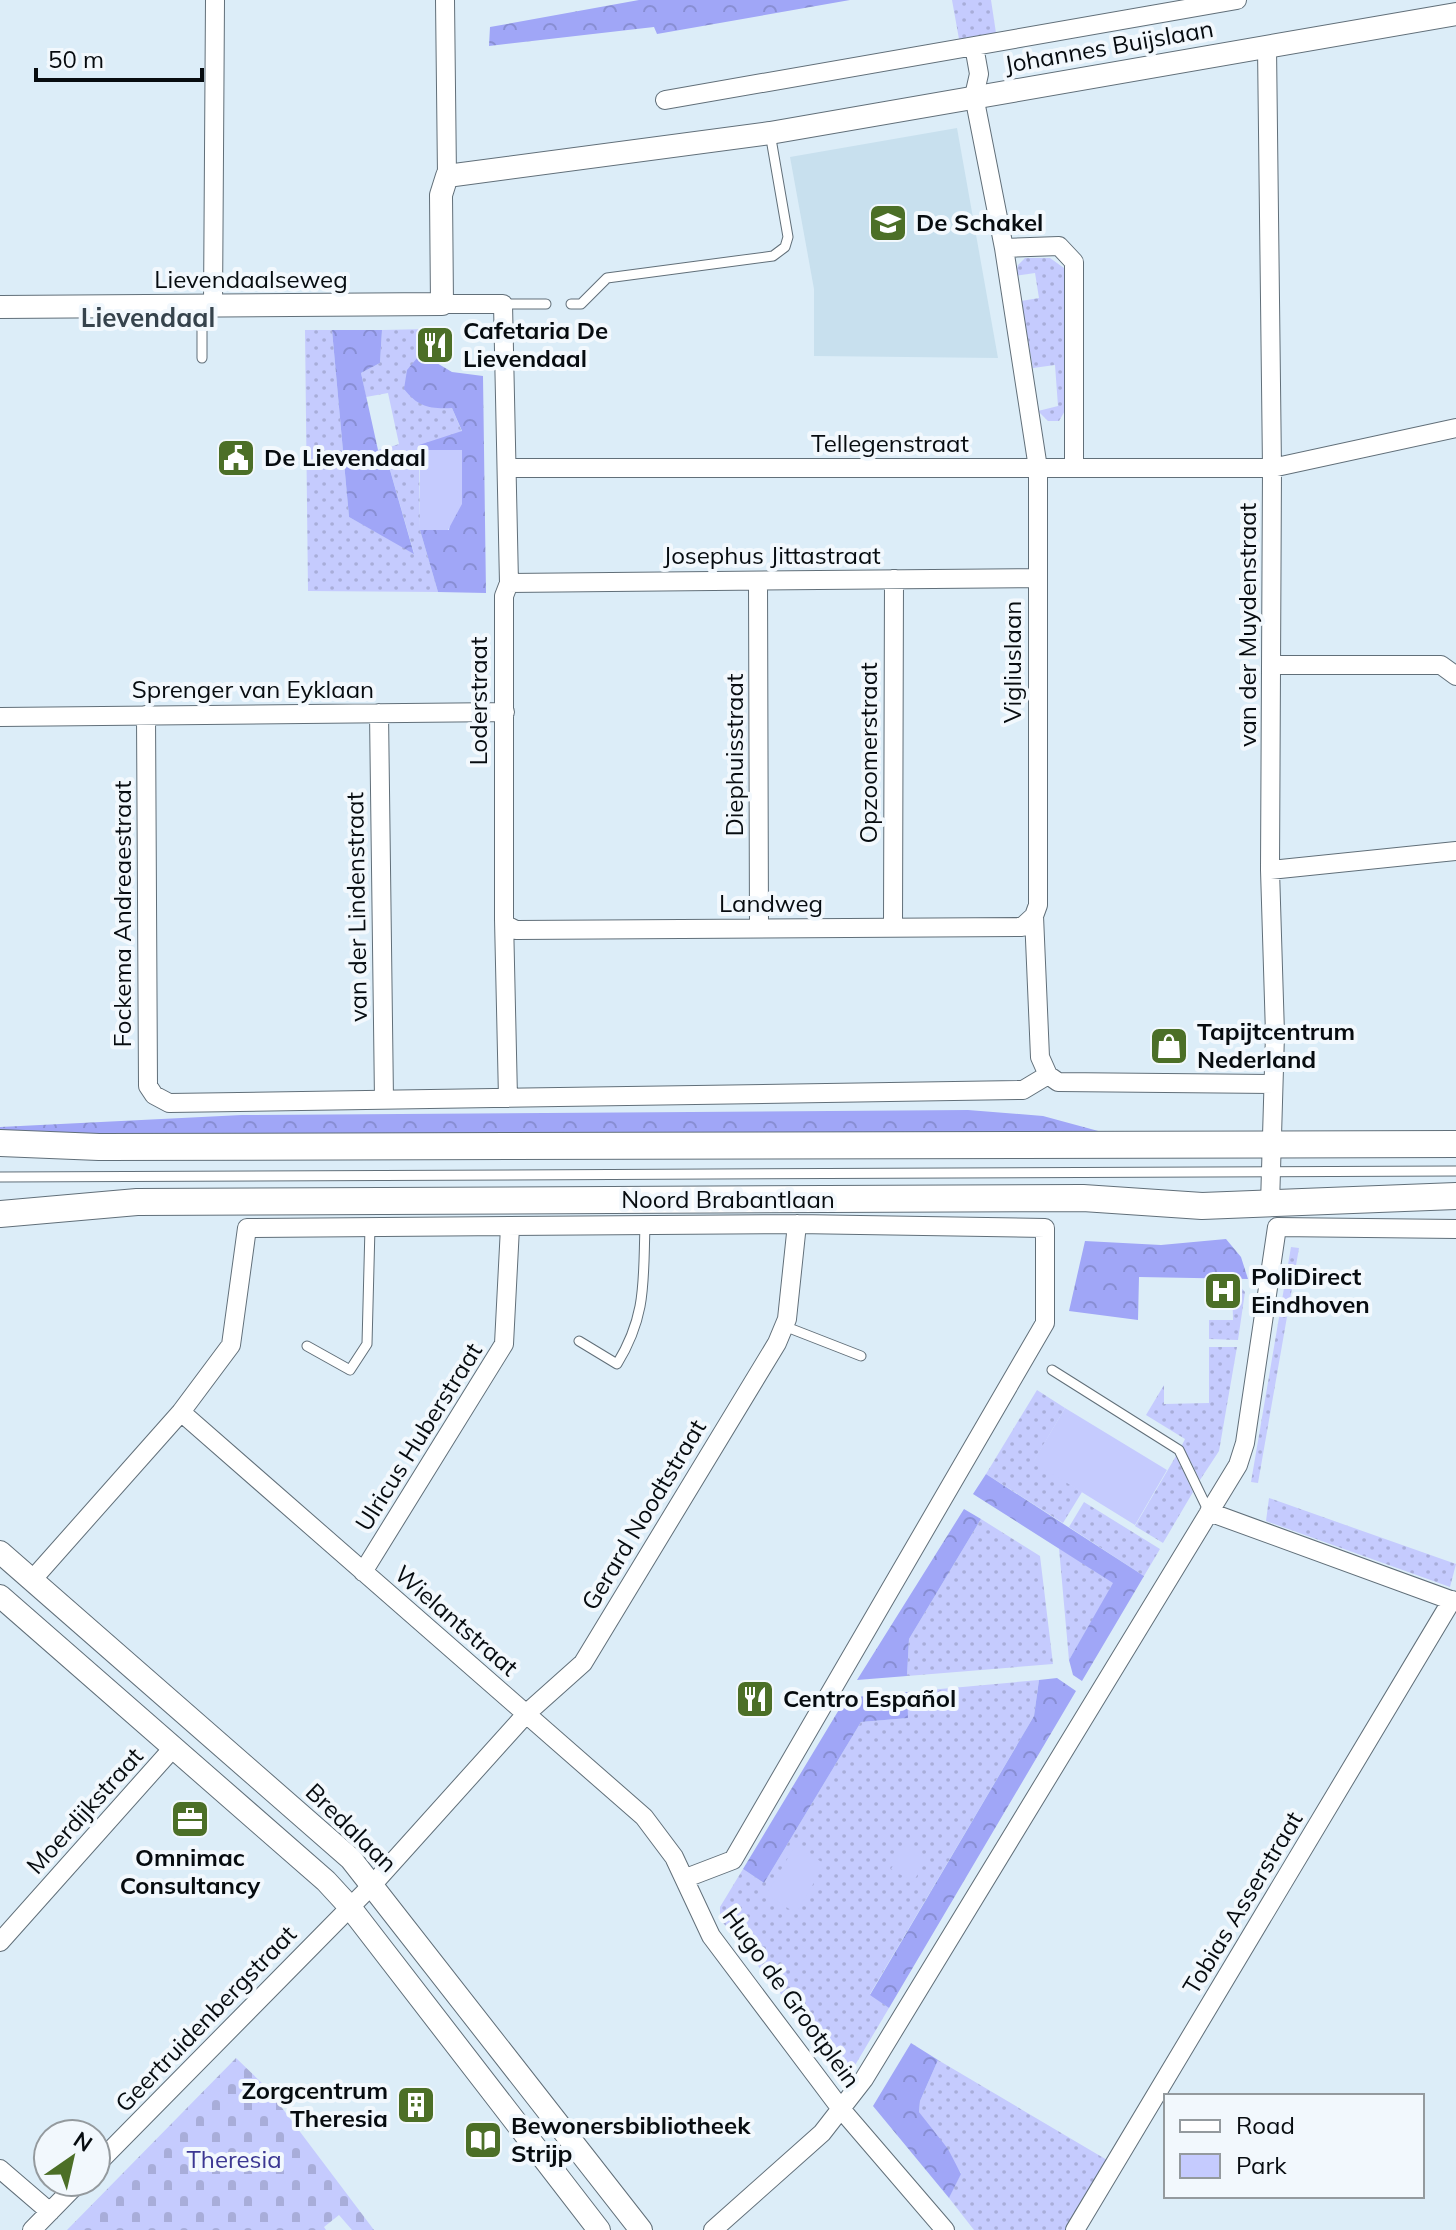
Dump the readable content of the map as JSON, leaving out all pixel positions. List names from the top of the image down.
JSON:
{
  "streets": {
    "main road": ["Noord Brabantlaan"],
    "street": [
      "Johannes Buijslaan",
      "Lievendaalseweg",
      "Tellegenstraat",
      "Josephus Jittastraat",
      "van der Muydenstraat",
      "Vigliuslaan",
      "Sprenger van Eyklaan",
      "Loderstraat",
      "Opzoomerstraat",
      "Diephuisstraat",
      "Landweg",
      "van der Lindenstraat",
      "Fockema Andreaestraat",
      "Ulricus Huberstraat",
      "Gerard Noodtstraat",
      "Wielantstraat",
      "Moerdijkstraat",
      "Bredalaan",
      "Tobias Asserstraat",
      "Hugo de Grootplein",
      "Geertruidenbergstraat"
    ]
  },
  "crossings": [
    ["Johannes Buijslaan", "van der Muydenstraat"],
    ["Johannes Buijslaan", "Vigliuslaan"],
    ["Lievendaalseweg", "Loderstraat"],
    ["Tellegenstraat", "van der Muydenstraat"],
    ["Tellegenstraat", "Vigliuslaan"],
    ["Tellegenstraat", "Loderstraat"],
    ["Josephus Jittastraat", "Vigliuslaan"],
    ["Josephus Jittastraat", "Loderstraat"],
    ["Josephus Jittastraat", "Opzoomerstraat"],
    ["Josephus Jittastraat", "Diephuisstraat"],
    ["van der Muydenstraat", "Noord Brabantlaan"],
    ["van der Muydenstraat", "Hugo de Grootplein"],
    ["Vigliuslaan", "Landweg"],
    ["Sprenger van Eyklaan", "Loderstraat"],
    ["Sprenger van Eyklaan", "van der Lindenstraat"],
    ["Sprenger van Eyklaan", "Fockema Andreaestraat"],
    ["Loderstraat", "Landweg"],
    ["Opzoomerstraat", "Landweg"],
    ["Diephuisstraat", "Landweg"],
    ["van der Lindenstraat", "Fockema Andreaestraat"],
    ["Noord Brabantlaan", "Ulricus Huberstraat"],
    ["Noord Brabantlaan", "Gerard Noodtstraat"],
    ["Noord Brabantlaan", "Wielantstraat"],
    ["Noord Brabantlaan", "Hugo de Grootplein"],
    ["Ulricus Huberstraat", "Wielantstraat"],
    ["Gerard Noodtstraat", "Wielantstraat"],
    ["Gerard Noodtstraat", "Bredalaan"],
    ["Gerard Noodtstraat", "Geertruidenbergstraat"],
    ["Wielantstraat", "Hugo de Grootplein"],
    ["Bredalaan", "Geertruidenbergstraat"]
  ],
  "districts": ["Lievendaal"],
  "parks": ["Theresia"],
  "places": {
    "school or university": ["De Schakel"],
    "restaurant": ["Cafetaria De Lievendaal", "Centro Español"],
    "public building": ["De Lievendaal"],
    "shop": ["Tapijtcentrum Nederland"],
    "hospital": ["PoliDirect Eindhoven"],
    "office": ["Omnimac Consultancy"],
    "building": ["Zorgcentrum Theresia"],
    "library": ["Bewonersbibliotheek Strijp"]
  },
  "legend": ["Road", "Park"],
  "scale_bar": "50 m",
  "north": "top right"
}
